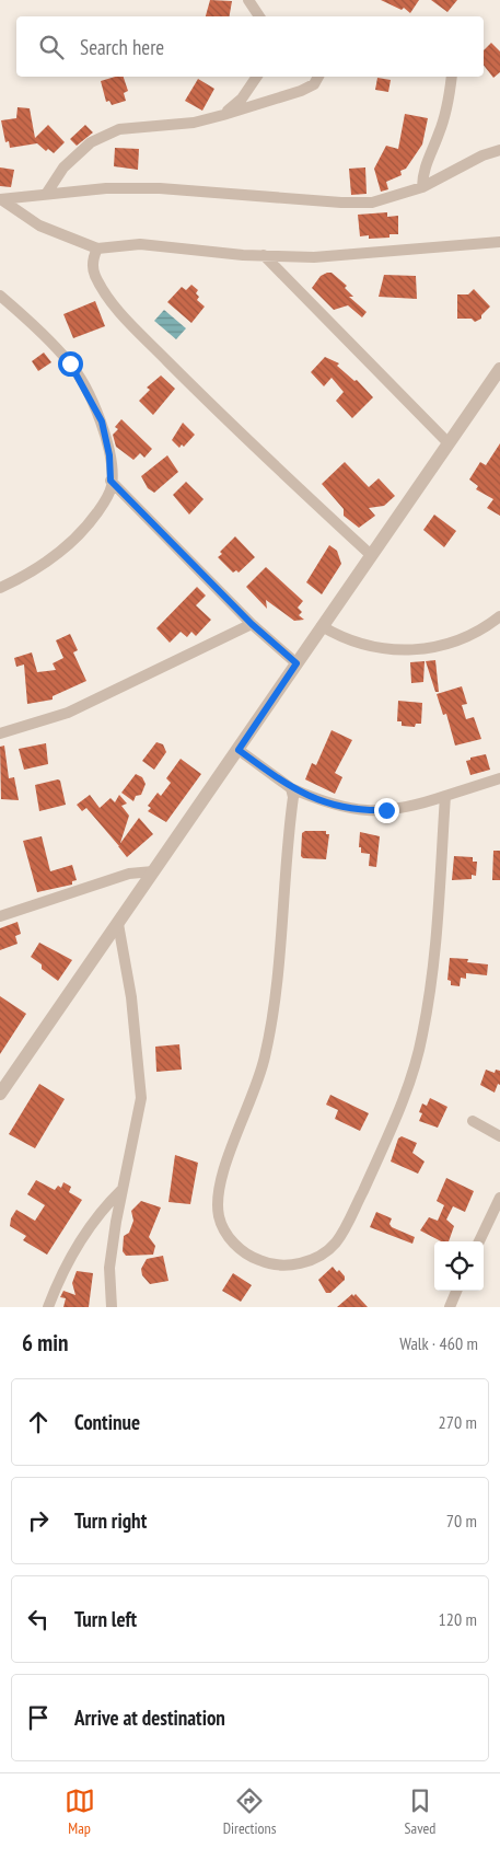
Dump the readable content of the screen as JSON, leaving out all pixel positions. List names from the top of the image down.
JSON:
{
  "page": {
    "search": "Search here",
    "heading": ["6 min", "Walk · 460 m"],
    "list": [
      ["Continue", "270 m"],
      ["Turn right", "70 m"],
      ["Turn left", "120 m"],
      "Arrive at destination"
    ],
    "nav": ["Map", "Directions", "Saved"]
  }
}
